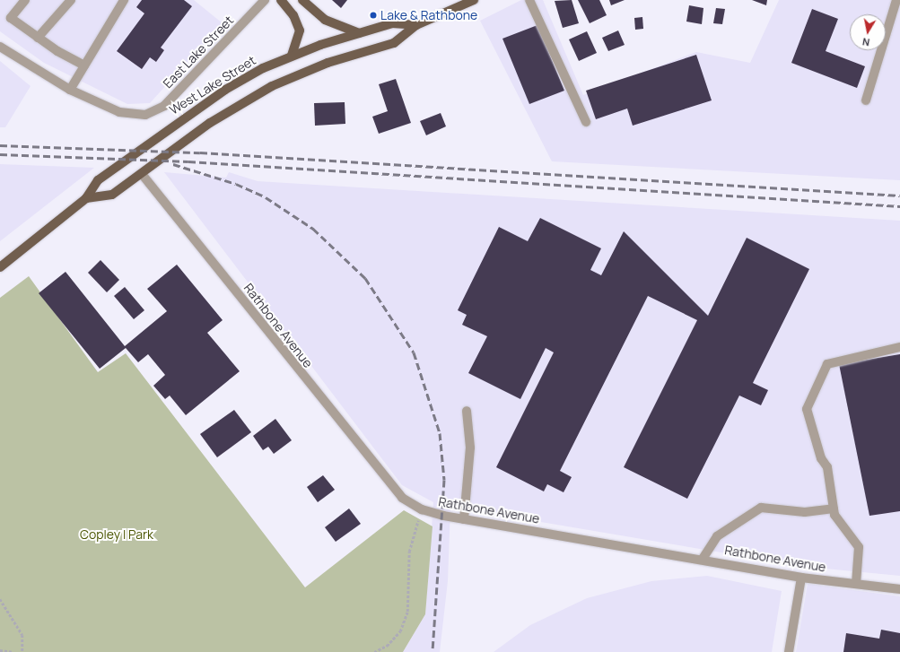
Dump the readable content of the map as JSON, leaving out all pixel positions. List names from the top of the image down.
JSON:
{
  "streets": {
    "main road": ["West Lake Street"],
    "street": ["East Lake Street", "Rathbone Avenue"]
  },
  "crossings": [
    ["West Lake Street", "Rathbone Avenue"]
  ],
  "parks": ["Copley I Park"],
  "places": ["Lake & Rathbone"],
  "north": "bottom"
}
